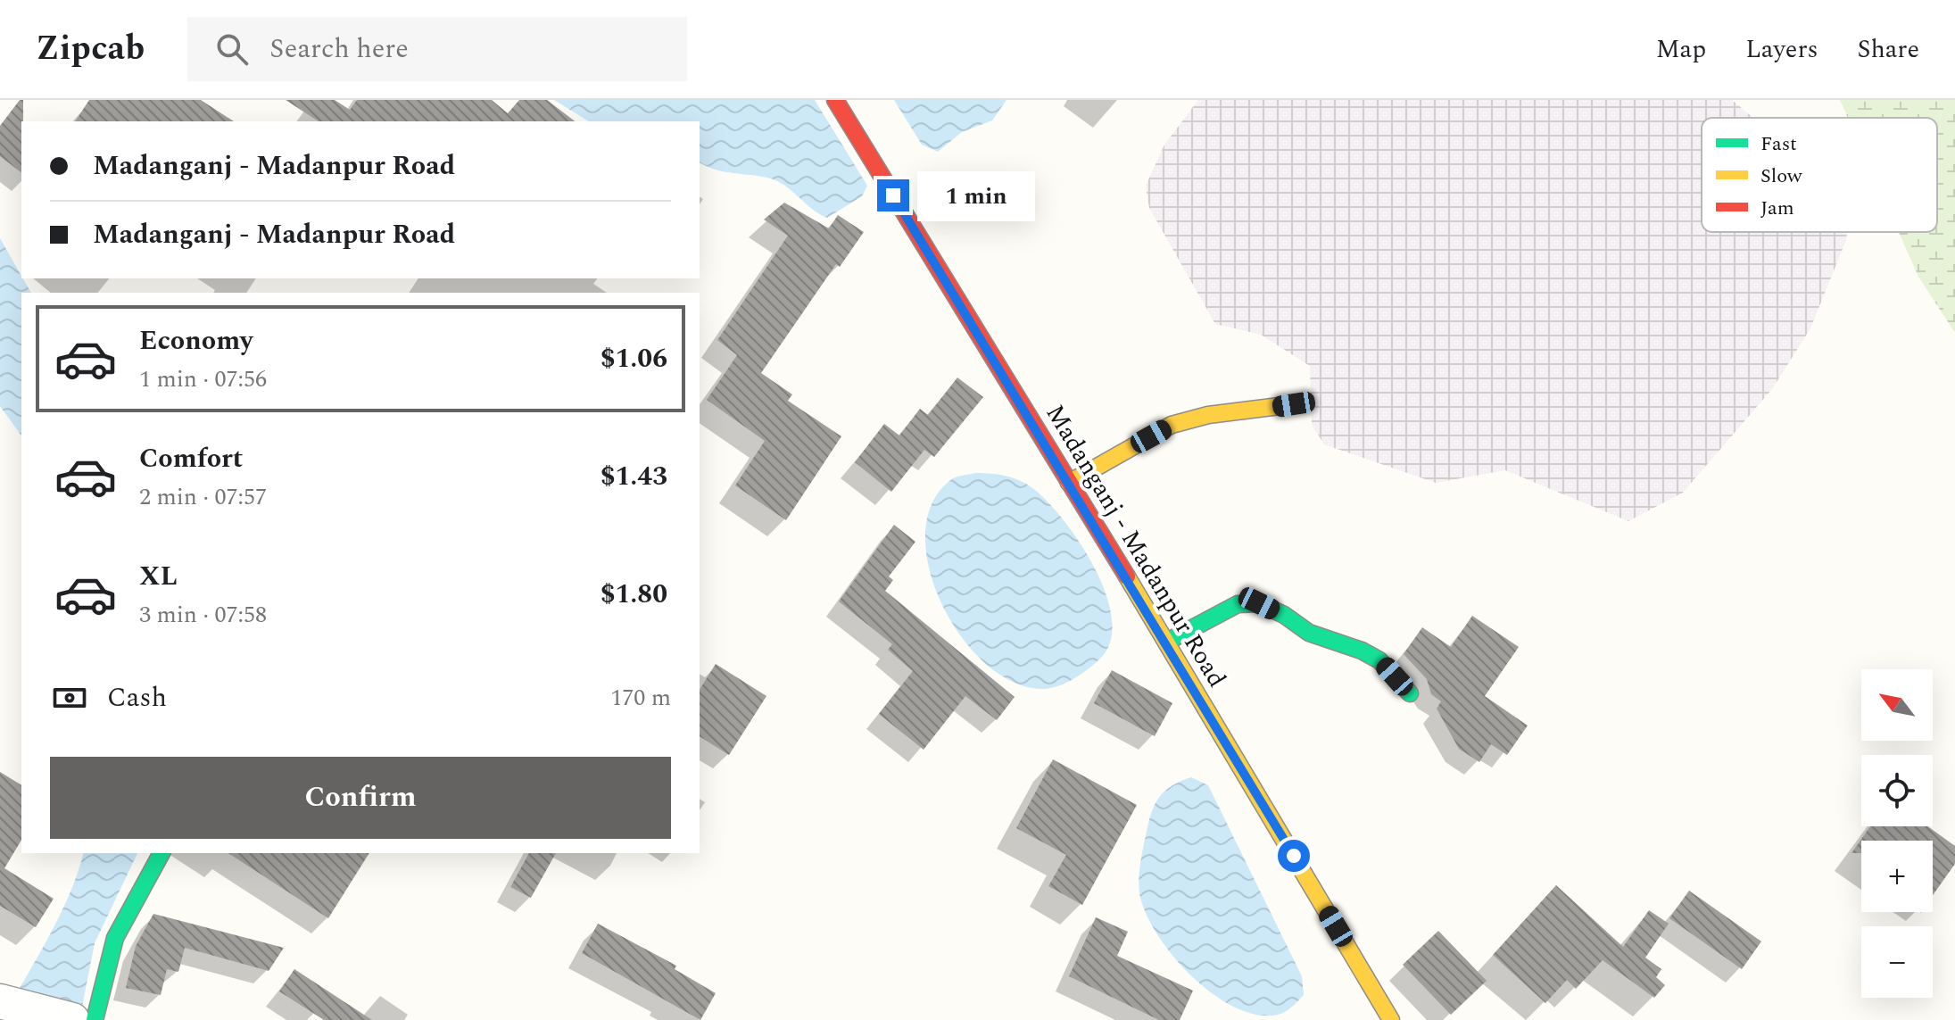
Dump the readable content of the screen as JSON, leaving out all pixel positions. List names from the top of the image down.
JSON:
{
  "streets": {
    "main road": ["Madanganj - Madanpur Road"]
  },
  "legend": ["Fast", "Slow", "Jam"],
  "north": "top left",
  "page": {
    "header": "Zipcab",
    "search": "Search here",
    "nav": ["Map", "Layers", "Share"],
    "banner": ["Madanganj - Madanpur Road", "Madanganj - Madanpur Road"],
    "bubble": "1 min",
    "list": [
      {
        "name": "Economy",
        "note": "1 min · 07:56",
        "value": "$1.06"
      },
      {
        "name": "Comfort",
        "note": "2 min · 07:57",
        "value": "$1.43"
      },
      {
        "name": "XL",
        "note": "3 min · 07:58",
        "value": "$1.80"
      }
    ],
    "pay": ["Cash", "170 m"],
    "map_buttons": ["+", "−"],
    "buttons": "Confirm"
  }
}
